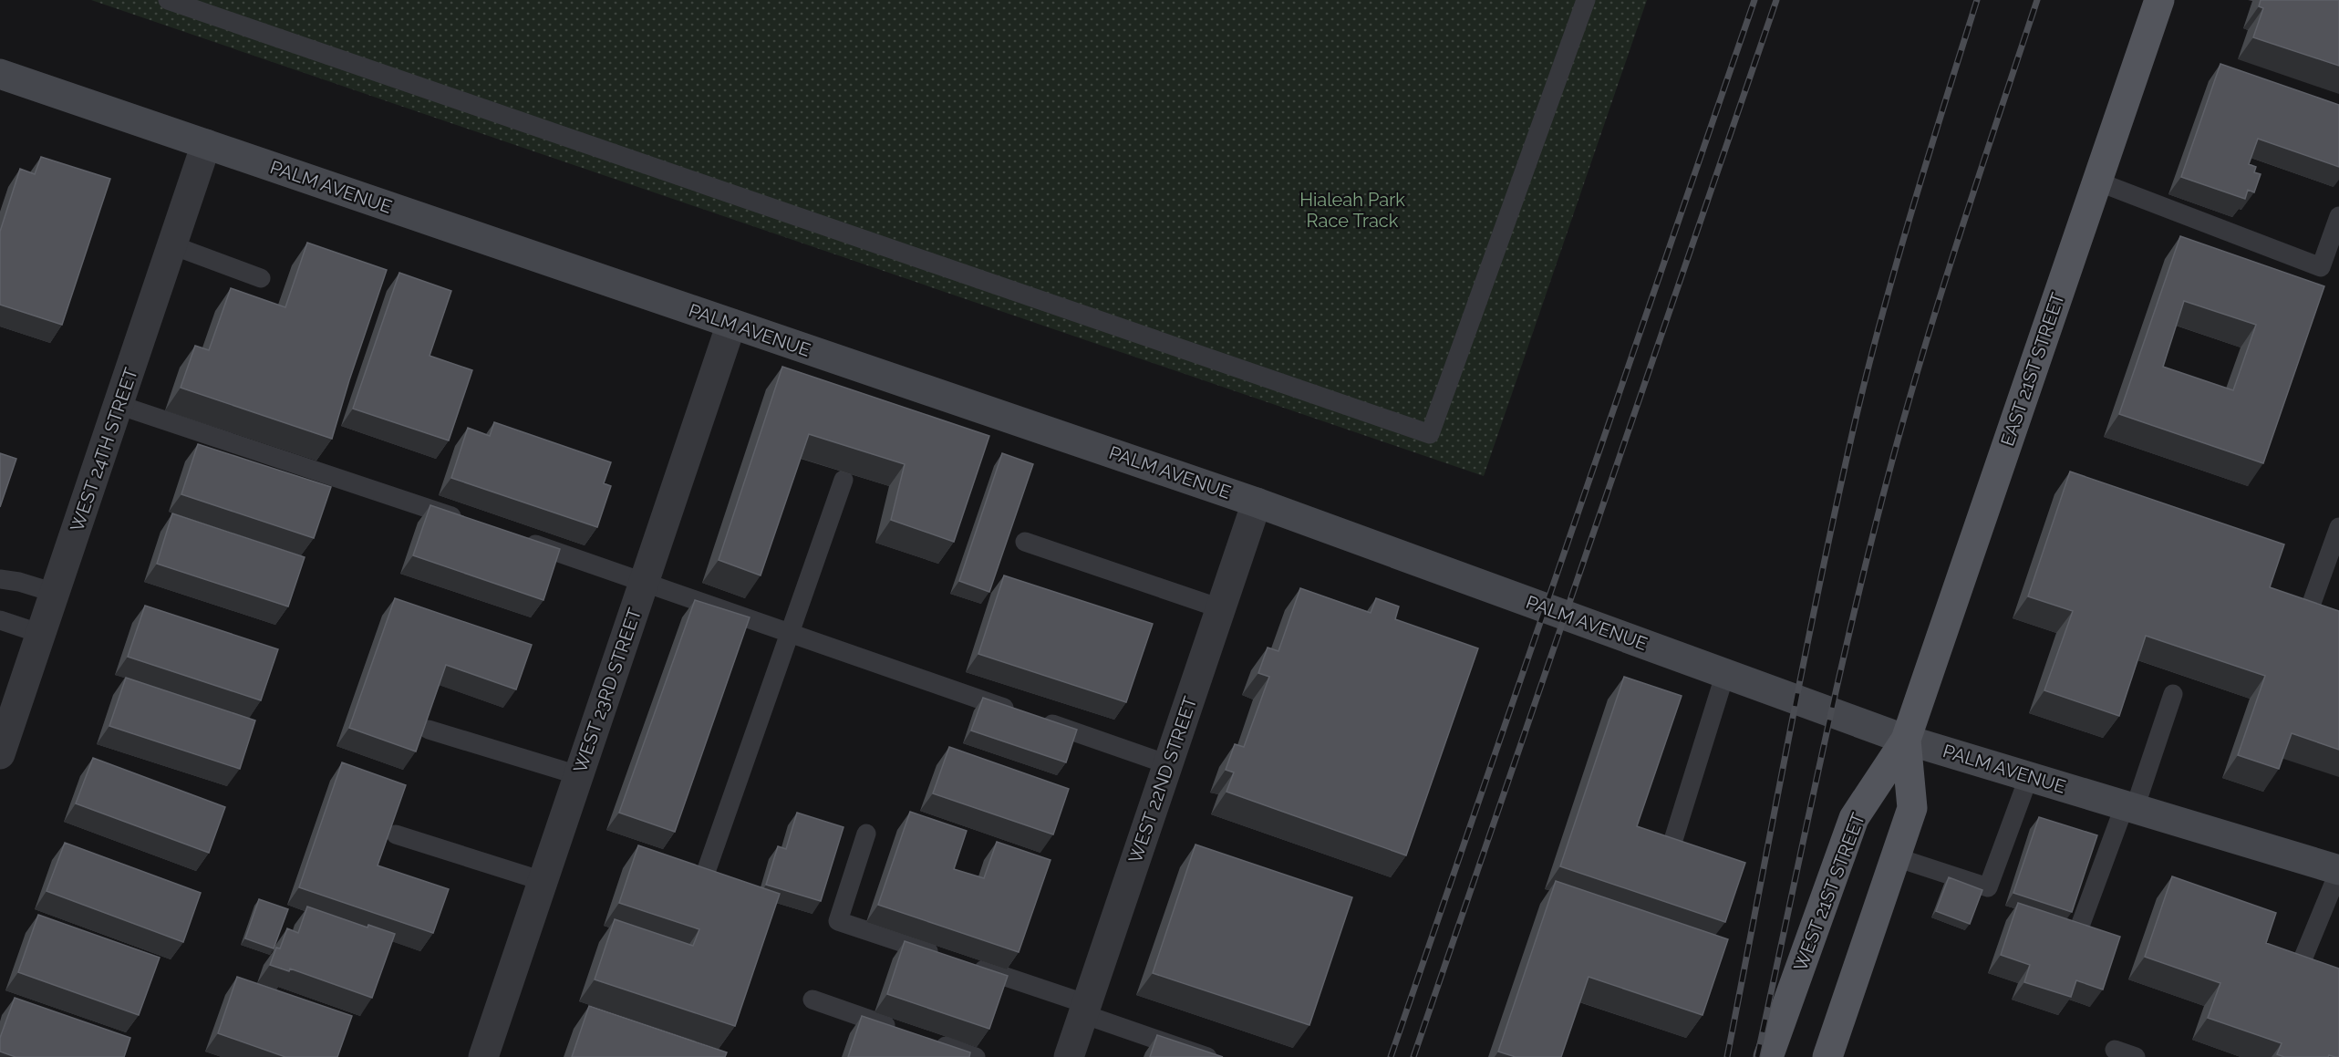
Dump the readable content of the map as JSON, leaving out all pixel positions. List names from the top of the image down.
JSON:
{
  "streets": {
    "main road": ["PALM AVENUE", "EAST 21ST STREET", "WEST 21ST STREET"],
    "street": ["WEST 24TH STREET", "WEST 23RD STREET", "WEST 22ND STREET"]
  },
  "crossings": [
    ["PALM AVENUE", "EAST 21ST STREET"],
    ["PALM AVENUE", "WEST 24TH STREET"],
    ["PALM AVENUE", "WEST 23RD STREET"],
    ["PALM AVENUE", "WEST 22ND STREET"],
    ["PALM AVENUE", "WEST 21ST STREET"],
    ["EAST 21ST STREET", "WEST 21ST STREET"]
  ],
  "parks": ["Hialeah Park Race Track"]
}
